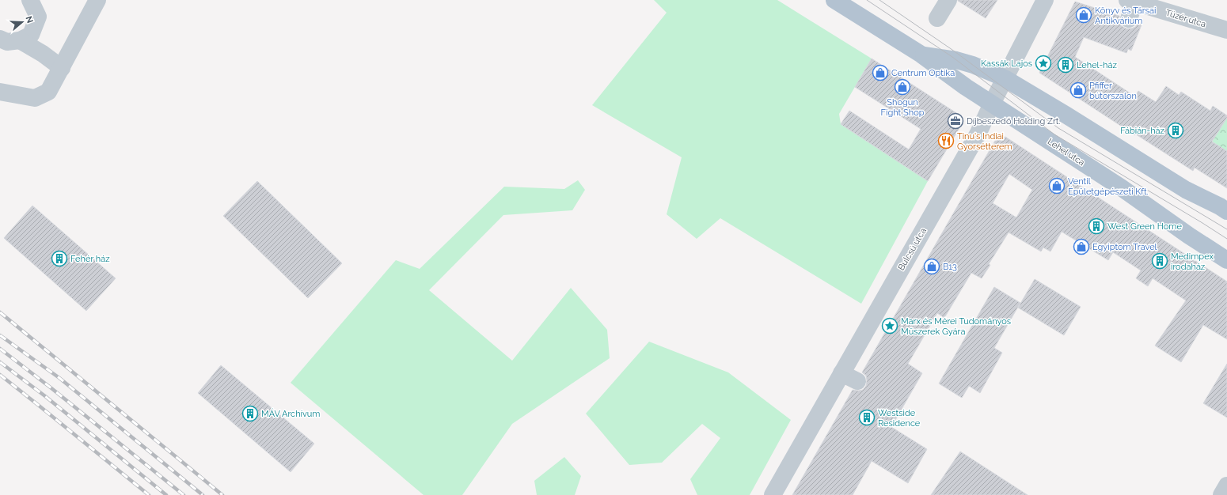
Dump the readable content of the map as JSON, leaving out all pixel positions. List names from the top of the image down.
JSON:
{
  "streets": {
    "main road": ["Lehel utca"],
    "street": ["Tüzér utca", "Bulcsú utca"]
  },
  "crossings": [
    ["Lehel utca", "Bulcsú utca"]
  ],
  "places": {
    "shop": [
      "Könyv és Társai Antikvárium",
      "Centrum Optika",
      "Shogun Fight Shop",
      "Pfiffer bútorszalon",
      "Ventil Épületgépészeti Kft.",
      "Egyiptom Travel",
      "B13"
    ],
    "place": ["Kassák Lajos", "Marx és Mérei Tudományos Műszerek Gyára"],
    "building": [
      "Lehel-ház",
      "Fábián-ház",
      "West Green Home",
      "Fehér ház",
      "Medimpex irodaház",
      "MÁV Archívum",
      "Westside Residence"
    ],
    "office": ["Díjbeszedő Holding Zrt."],
    "restaurant": ["Tinu's Indiai Gyorsétterem"]
  },
  "north": "right"
}
